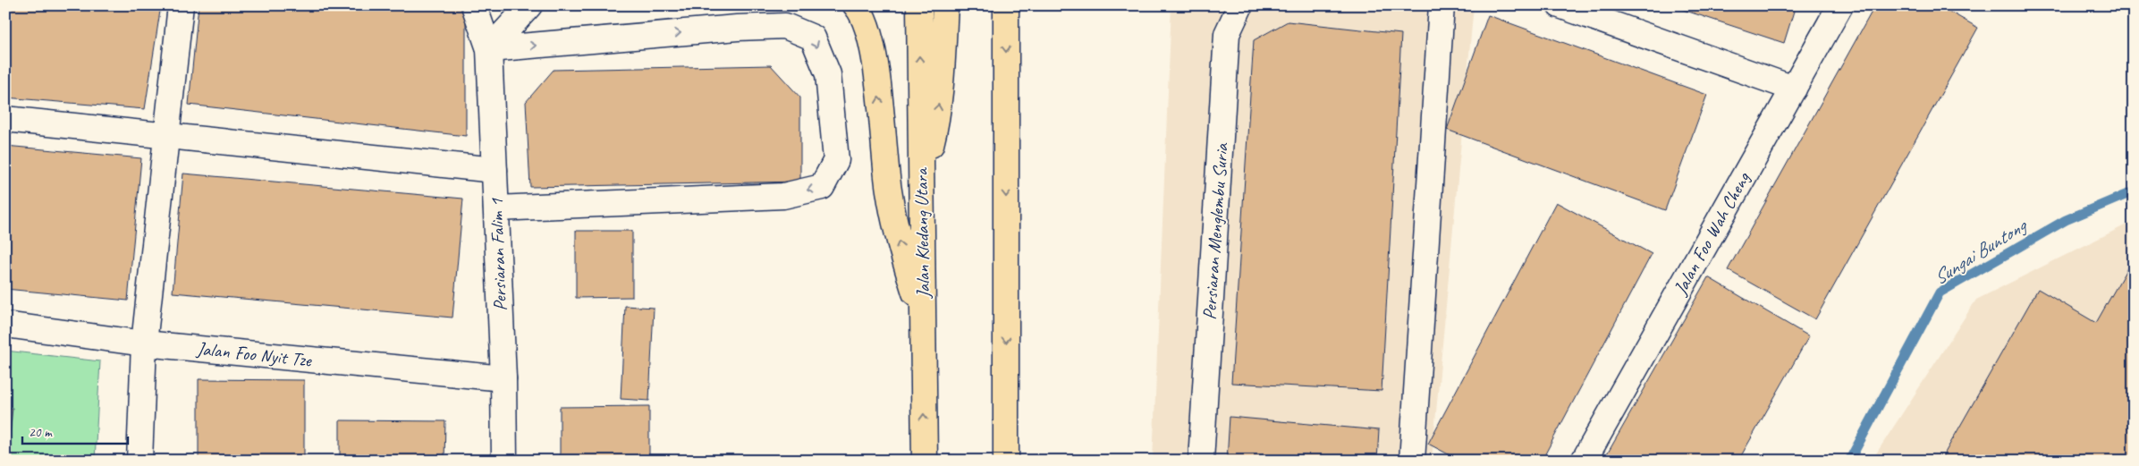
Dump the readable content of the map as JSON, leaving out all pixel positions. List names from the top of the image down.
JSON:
{
  "streets": {
    "main road": ["Jalan Kledang Utara"],
    "street": [
      "Persiaran Menglembu Suria",
      "Jalan Foo Wah Cheng",
      "Persiaran Falim 1",
      "Jalan Foo Nyit Tze"
    ]
  },
  "crossings": [
    ["Persiaran Falim 1", "Jalan Foo Nyit Tze"]
  ],
  "water": ["Sungai Buntong"],
  "scale_bar": "20 m"
}
